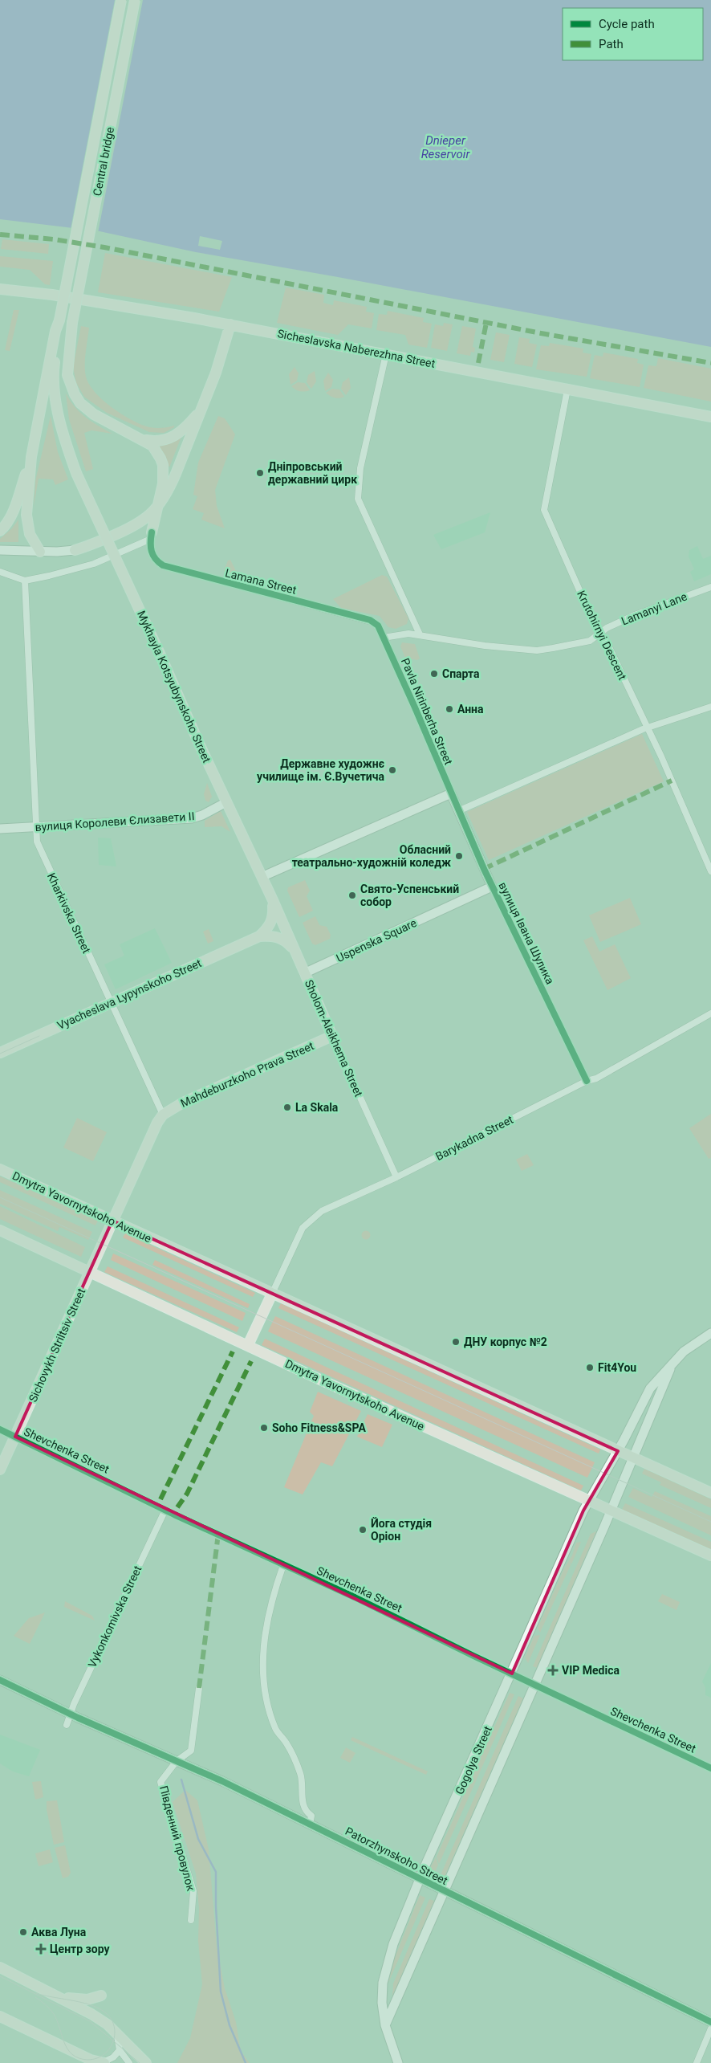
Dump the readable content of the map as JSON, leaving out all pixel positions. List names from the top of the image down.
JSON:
{
  "streets": {
    "main road": [
      "Central bridge",
      "Sicheslavska Naberezhna Street",
      "Mykhayla Kotsyubynskoho Street",
      "Vyacheslava Lypynskoho Street",
      "Sholom-Aleikhema Street",
      "Mahdeburzkoho Prava Street",
      "Dmytra Yavornytskoho Avenue",
      "Sichovykh Striltsiv Street"
    ],
    "street": [
      "Lamana Street",
      "Lamanyi Lane",
      "Krutohirnyi Descent",
      "Pavla Nirinberha Street",
      "вулиця Королеви Єлизавети ІІ",
      "Kharkivska Street",
      "вулиця Івана Шулика",
      "Uspenska Square",
      "Barykadna Street",
      "Shevchenka Street",
      "Vykonkomivska Street",
      "Gogolya Street",
      "Південний провулок",
      "Patorzhynskoho Street"
    ]
  },
  "crossings": [
    ["Sicheslavska Naberezhna Street", "Krutohirnyi Descent"],
    ["Lamana Street", "Pavla Nirinberha Street"],
    ["Lamanyi Lane", "Krutohirnyi Descent"],
    ["Mykhayla Kotsyubynskoho Street", "вулиця Королеви Єлизавети ІІ"],
    ["Mykhayla Kotsyubynskoho Street", "Vyacheslava Lypynskoho Street"],
    ["Mykhayla Kotsyubynskoho Street", "Sholom-Aleikhema Street"],
    ["Pavla Nirinberha Street", "вулиця Івана Шулика"],
    ["вулиця Королеви Єлизавети ІІ", "Kharkivska Street"],
    ["Kharkivska Street", "Vyacheslava Lypynskoho Street"],
    ["Kharkivska Street", "Mahdeburzkoho Prava Street"],
    ["вулиця Івана Шулика", "Uspenska Square"],
    ["вулиця Івана Шулика", "Barykadna Street"],
    ["Uspenska Square", "Sholom-Aleikhema Street"],
    ["Vyacheslava Lypynskoho Street", "Sholom-Aleikhema Street"],
    ["Sholom-Aleikhema Street", "Mahdeburzkoho Prava Street"],
    ["Sholom-Aleikhema Street", "Barykadna Street"],
    ["Barykadna Street", "Dmytra Yavornytskoho Avenue"],
    ["Dmytra Yavornytskoho Avenue", "Sichovykh Striltsiv Street"],
    ["Dmytra Yavornytskoho Avenue", "Gogolya Street"],
    ["Sichovykh Striltsiv Street", "Shevchenka Street"],
    ["Shevchenka Street", "Vykonkomivska Street"],
    ["Shevchenka Street", "Gogolya Street"],
    ["Vykonkomivska Street", "Patorzhynskoho Street"],
    ["Gogolya Street", "Patorzhynskoho Street"],
    ["Південний провулок", "Patorzhynskoho Street"]
  ],
  "water": ["Dnieper Reservoir"],
  "places": {
    "other": [
      "Дніпровський державний цирк",
      "Спарта",
      "Анна",
      "Державне художнє училище ім. Є.Вучетича",
      "Обласний театрально-художній коледж",
      "Свято-Успенський собор",
      "La Skala",
      "ДНУ корпус №2",
      "Fit4You",
      "Soho Fitness&SPA",
      "Йога студія Оріон",
      "Аква Луна"
    ],
    "health": ["VIP Medica", "Центр зору"]
  },
  "legend": ["Cycle path", "Path"]
}
